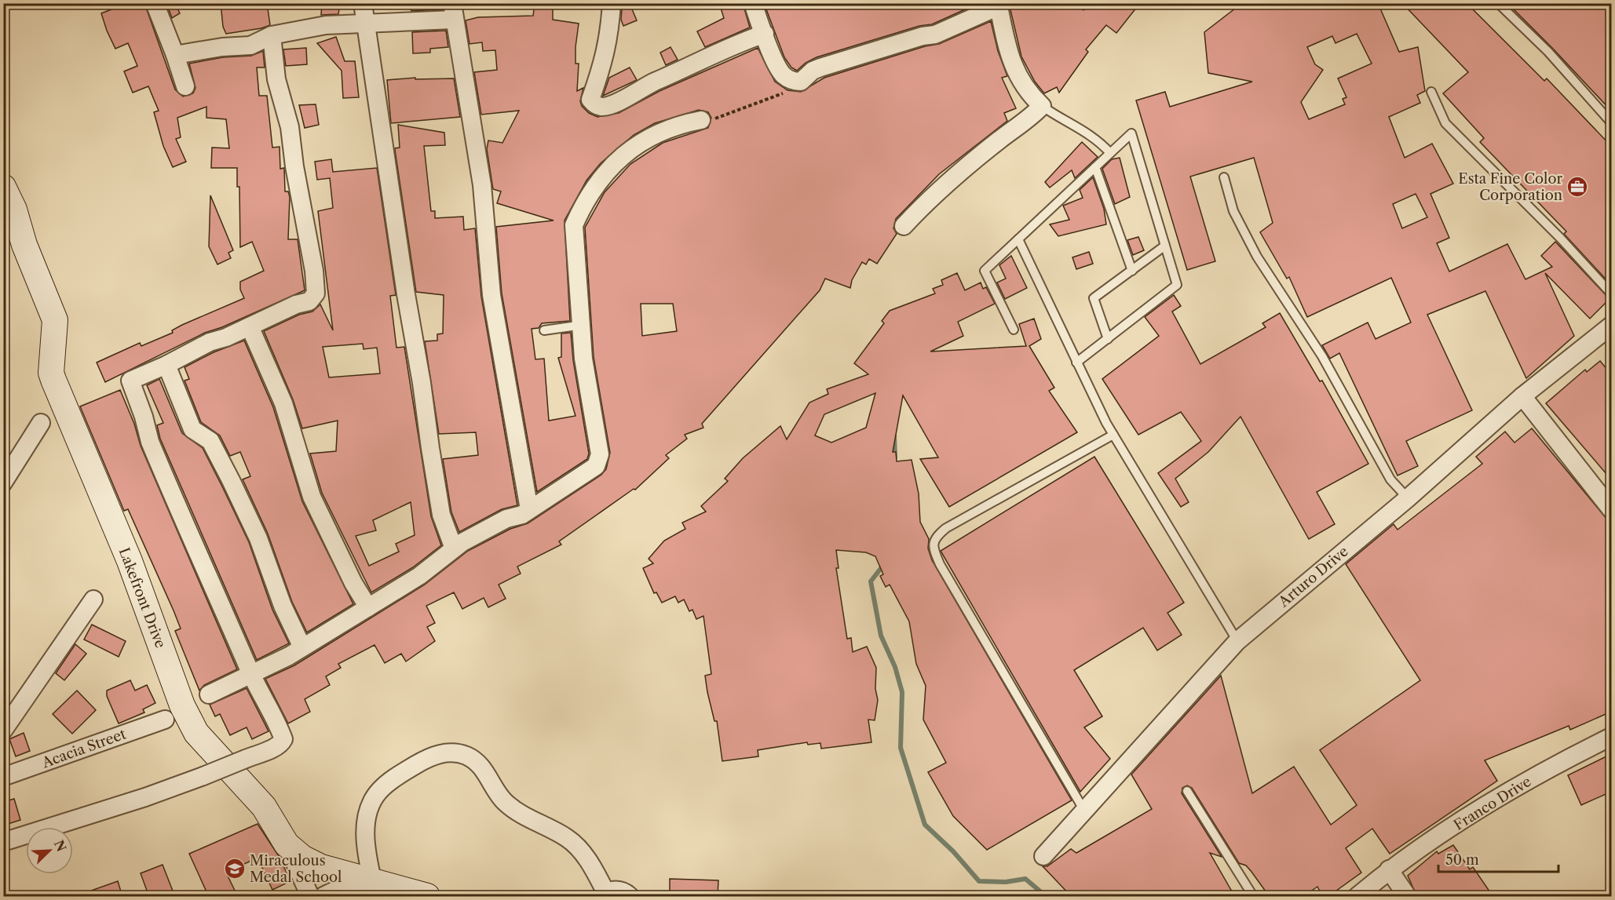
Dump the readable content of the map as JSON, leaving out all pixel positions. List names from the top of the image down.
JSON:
{
  "streets": {
    "street": [
      "Arturo Drive",
      "Lakefront Drive",
      "Acacia Street",
      "Franco Drive"
    ]
  },
  "places": {
    "office": ["Esta Fine Color Corporation"],
    "school or university": ["Miraculous Medal School"]
  },
  "scale_bar": "50 m",
  "north": "top right"
}
